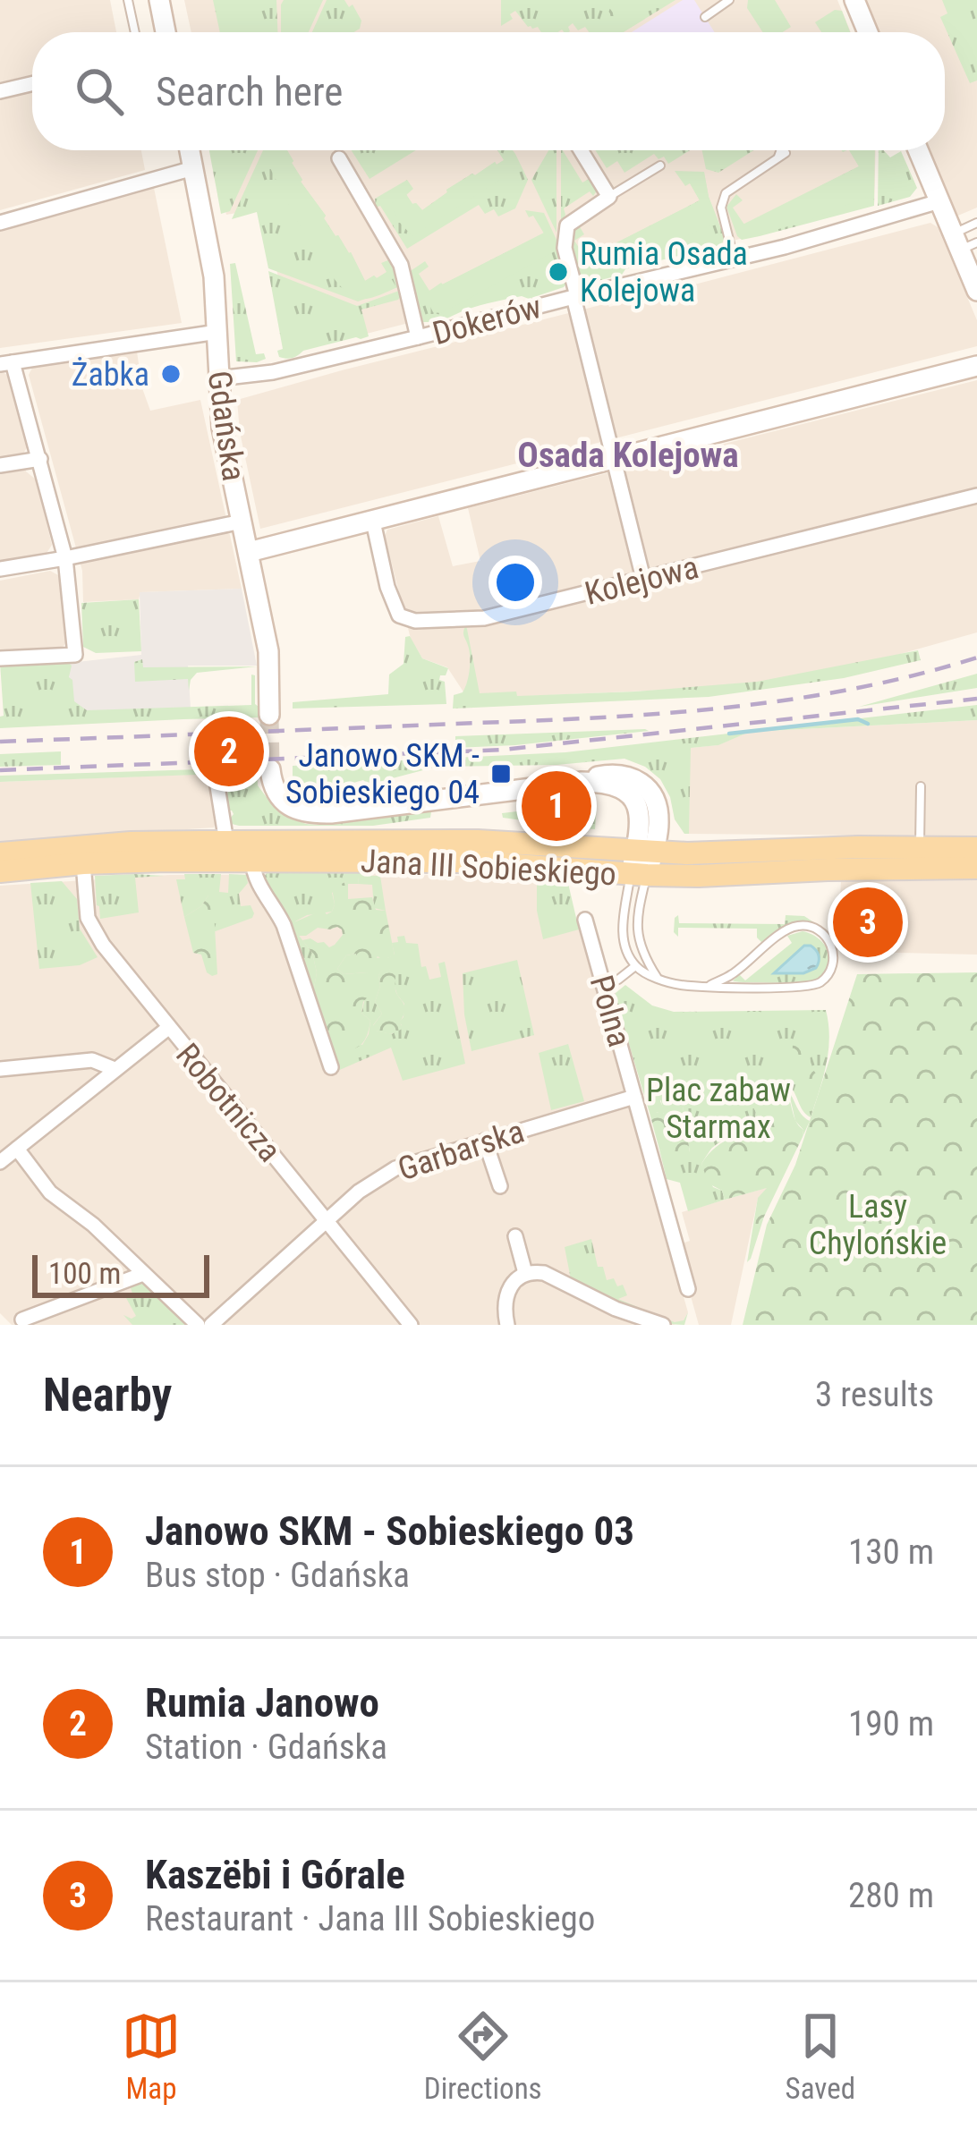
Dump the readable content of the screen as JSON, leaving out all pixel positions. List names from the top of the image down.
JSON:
{
  "streets": {
    "main road": ["Gdańska", "Jana III Sobieskiego"],
    "street": [
      "Dokerów",
      "Kolejowa",
      "Polna",
      "Robotnicza",
      "Garbarska"
    ]
  },
  "crossings": [
    ["Dokerów", "Gdańska"],
    ["Jana III Sobieskiego", "Robotnicza"],
    ["Polna", "Garbarska"],
    ["Robotnicza", "Garbarska"]
  ],
  "districts": ["Osada Kolejowa"],
  "parks": ["Plac zabaw Starmax", "Lasy Chylońskie"],
  "places": {
    "other": ["Rumia Osada Kolejowa", "Żabka"],
    "transit": ["Janowo SKM - Sobieskiego 04"]
  },
  "scale_bar": "100 m",
  "page": {
    "search": "Search here",
    "pins": ["2", "1", "3"],
    "scale": "100 m",
    "heading": ["Nearby", "3 results"],
    "list": [
      {
        "mark": "1",
        "name": "Janowo SKM - Sobieskiego 03",
        "note": "Bus stop · Gdańska",
        "value": "130 m"
      },
      {
        "mark": "2",
        "name": "Rumia Janowo",
        "note": "Station · Gdańska",
        "value": "190 m"
      },
      {
        "mark": "3",
        "name": "Kaszëbi i Górale",
        "note": "Restaurant · Jana III Sobieskiego",
        "value": "280 m"
      }
    ],
    "nav": ["Map", "Directions", "Saved"]
  }
}
